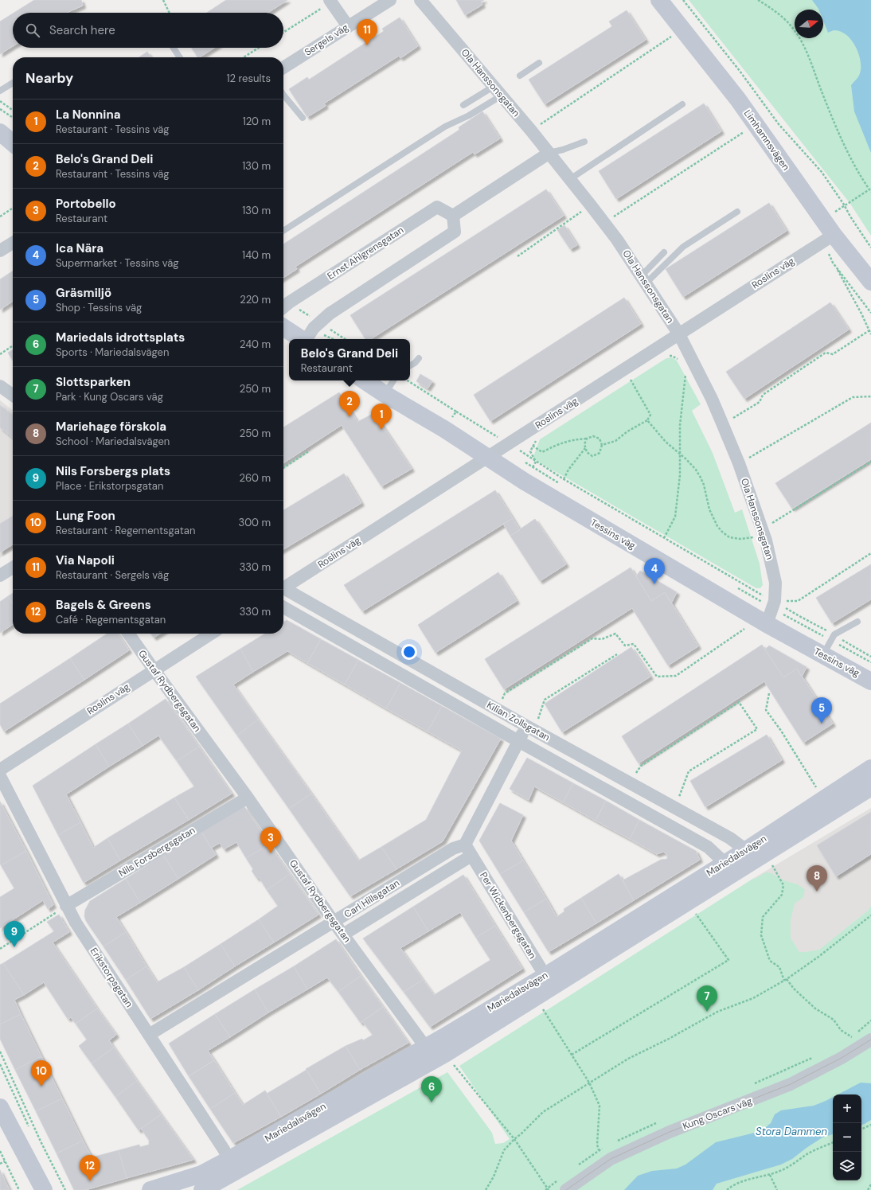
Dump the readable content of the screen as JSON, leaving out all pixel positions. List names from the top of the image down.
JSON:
{
  "streets": {
    "main road": ["Limhamnsvägen", "Tessins väg", "Mariedalsvägen"],
    "street": [
      "Sergels väg",
      "Ola Hanssonsgatan",
      "Ernst Ahlgrensgatan",
      "Roslins väg",
      "Gustaf Rydbergsgatan",
      "Kilian Zollsgatan",
      "Nils Forsbergsgatan",
      "Carl Hillsgatan",
      "Per Wickenbergsgatan",
      "Erikstorpsgatan",
      "Kung Oscars väg"
    ]
  },
  "crossings": [
    ["Ola Hanssonsgatan", "Roslins väg"],
    ["Ola Hanssonsgatan", "Tessins väg"],
    ["Limhamnsvägen", "Roslins väg"],
    ["Roslins väg", "Tessins väg"],
    ["Roslins väg", "Gustaf Rydbergsgatan"],
    ["Gustaf Rydbergsgatan", "Nils Forsbergsgatan"],
    ["Gustaf Rydbergsgatan", "Mariedalsvägen"],
    ["Gustaf Rydbergsgatan", "Carl Hillsgatan"],
    ["Kilian Zollsgatan", "Mariedalsvägen"],
    ["Nils Forsbergsgatan", "Erikstorpsgatan"],
    ["Mariedalsvägen", "Per Wickenbergsgatan"],
    ["Mariedalsvägen", "Erikstorpsgatan"],
    ["Carl Hillsgatan", "Per Wickenbergsgatan"],
    ["Carl Hillsgatan", "Erikstorpsgatan"]
  ],
  "water": ["Stora Dammen"],
  "north": "right",
  "page": {
    "search": "Search here",
    "pins": [
      "11",
      "2",
      "1",
      "4",
      "5",
      "3",
      "8",
      "9",
      "7",
      "10",
      "6",
      "12"
    ],
    "heading": ["Nearby", "12 results"],
    "list": [
      {
        "mark": "1",
        "name": "La Nonnina",
        "note": "Restaurant · Tessins väg",
        "value": "120 m"
      },
      {
        "mark": "2",
        "name": "Belo's Grand Deli",
        "note": "Restaurant · Tessins väg",
        "value": "130 m"
      },
      {
        "mark": "3",
        "name": "Portobello",
        "note": "Restaurant",
        "value": "130 m"
      },
      {
        "mark": "4",
        "name": "Ica Nära",
        "note": "Supermarket · Tessins väg",
        "value": "140 m"
      },
      {
        "mark": "5",
        "name": "Gräsmiljö",
        "note": "Shop · Tessins väg",
        "value": "220 m"
      },
      {
        "mark": "6",
        "name": "Mariedals idrottsplats",
        "note": "Sports · Mariedalsvägen",
        "value": "240 m"
      },
      {
        "mark": "7",
        "name": "Slottsparken",
        "note": "Park · Kung Oscars väg",
        "value": "250 m"
      },
      {
        "mark": "8",
        "name": "Mariehage förskola",
        "note": "School · Mariedalsvägen",
        "value": "250 m"
      },
      {
        "mark": "9",
        "name": "Nils Forsbergs plats",
        "note": "Place · Erikstorpsgatan",
        "value": "260 m"
      },
      {
        "mark": "10",
        "name": "Lung Foon",
        "note": "Restaurant · Regementsgatan",
        "value": "300 m"
      },
      {
        "mark": "11",
        "name": "Via Napoli",
        "note": "Restaurant · Sergels väg",
        "value": "330 m"
      },
      {
        "mark": "12",
        "name": "Bagels & Greens",
        "note": "Café · Regementsgatan",
        "value": "330 m"
      }
    ],
    "popup": ["Belo's Grand Deli", "Restaurant"],
    "map_buttons": ["+", "−"]
  }
}
